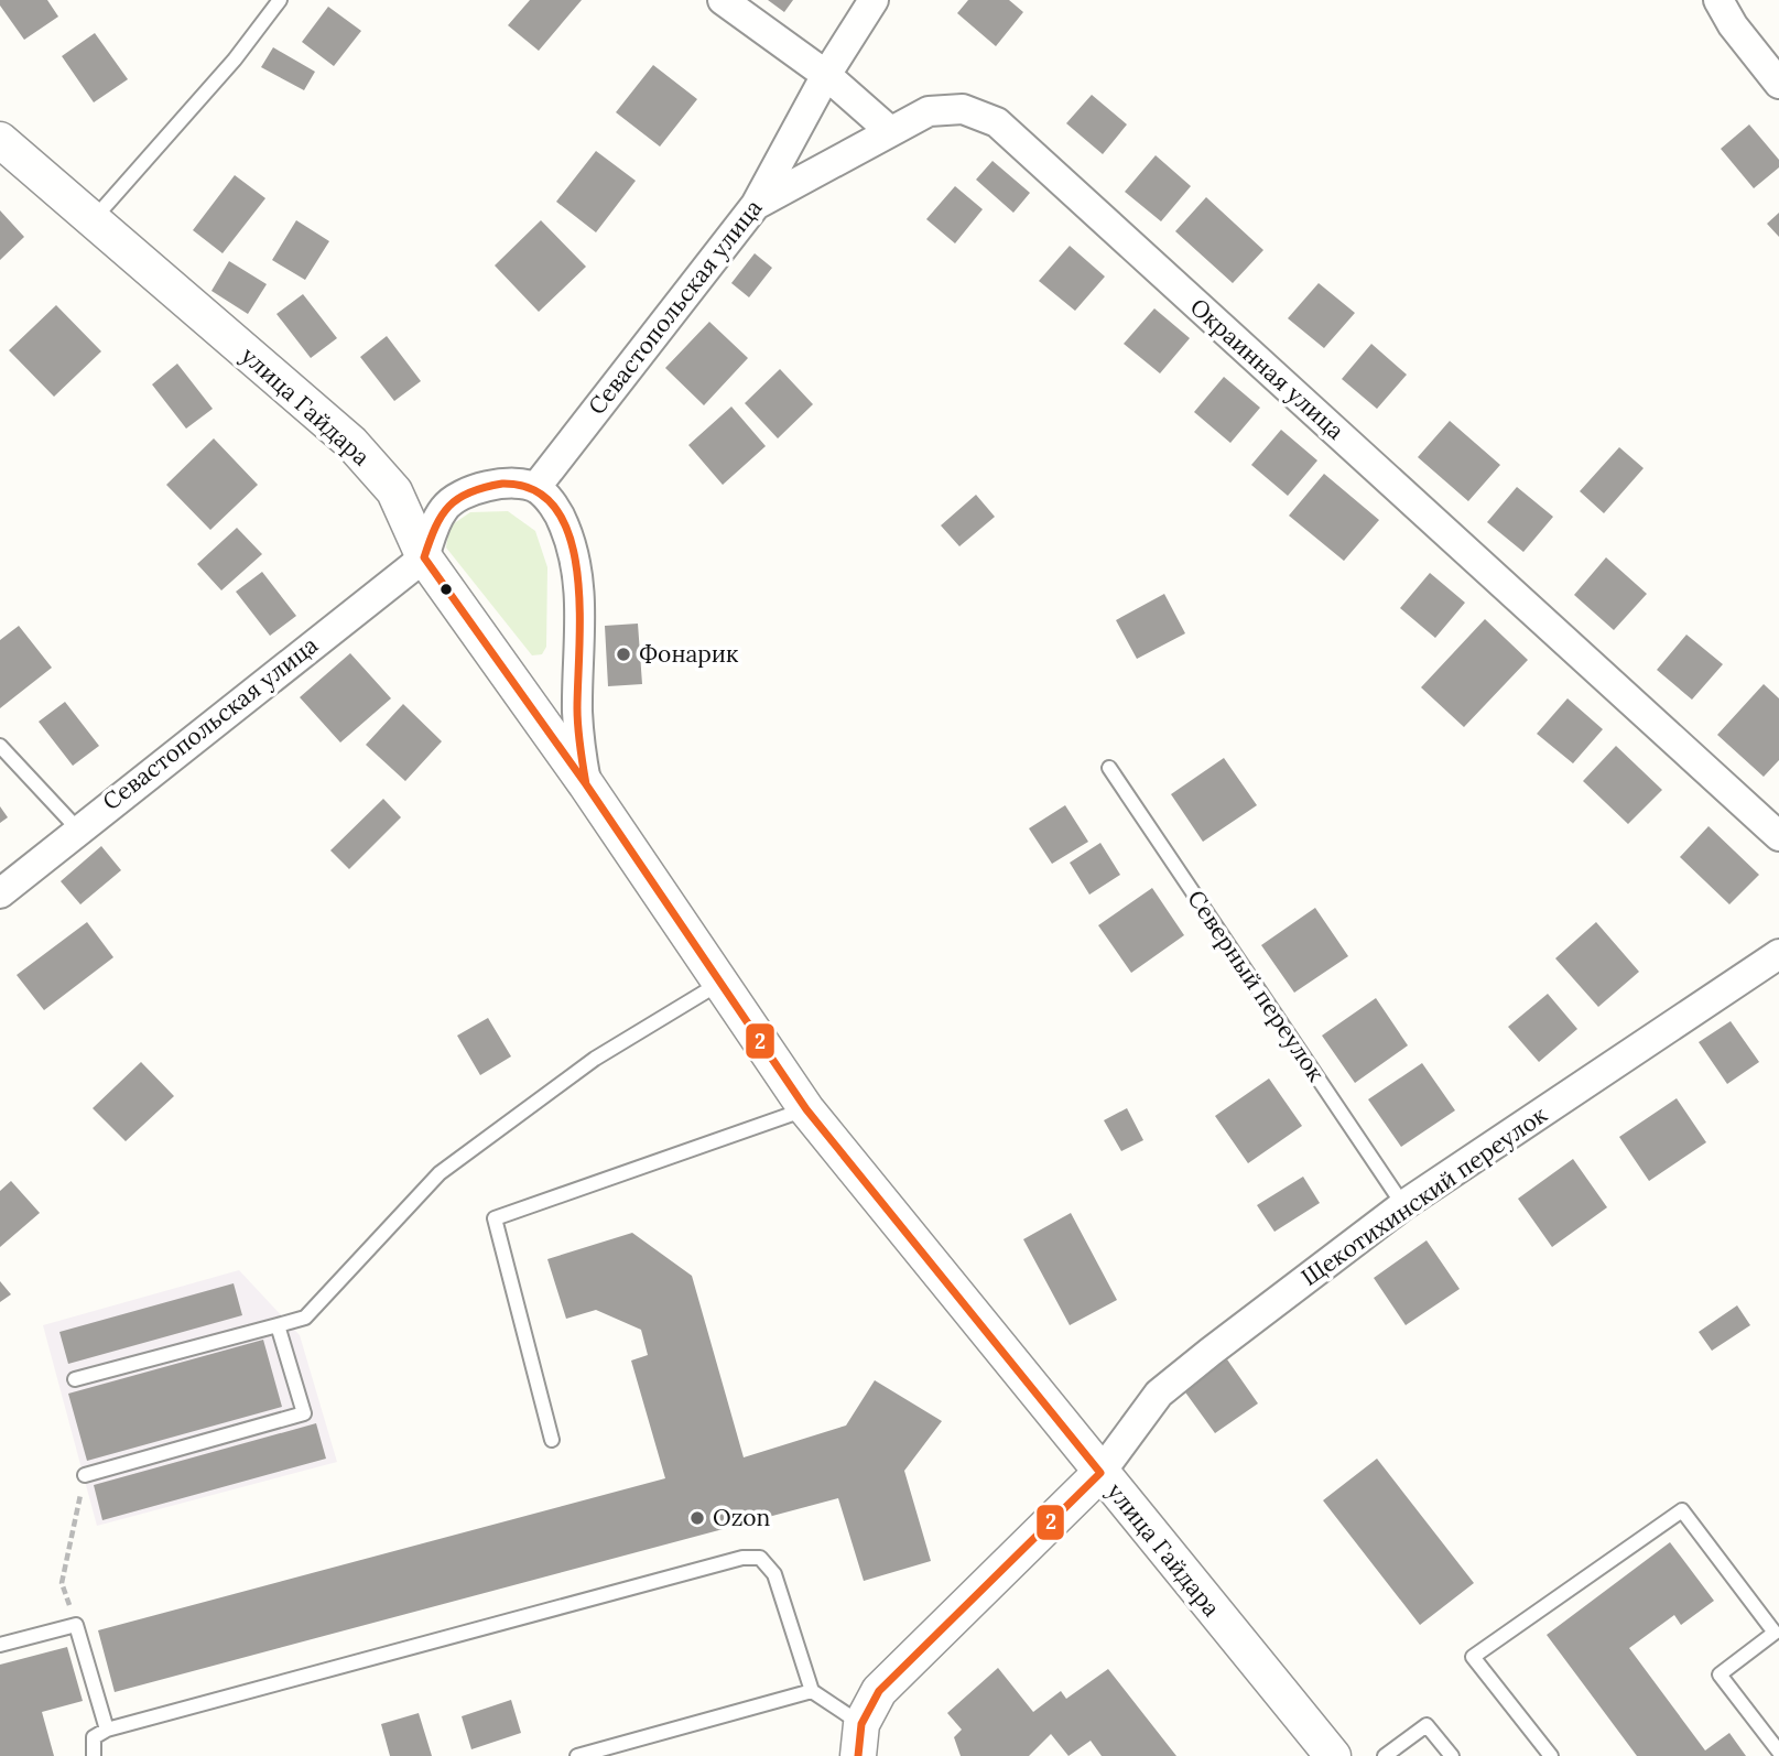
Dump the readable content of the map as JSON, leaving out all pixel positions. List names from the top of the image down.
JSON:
{
  "streets": {
    "street": [
      "Севастопольская улица",
      "Окраинная улица",
      "улица Гайдара",
      "Щекотихинский переулок"
    ],
    "lane": ["Северный переулок"]
  },
  "crossings": [
    ["Севастопольская улица", "Окраинная улица"],
    ["Севастопольская улица", "улица Гайдара"],
    ["улица Гайдара", "Щекотихинский переулок"],
    ["Северный переулок", "Щекотихинский переулок"]
  ],
  "places": ["Фонарик", "Ozon"],
  "lines": ["transit line 2"]
}
